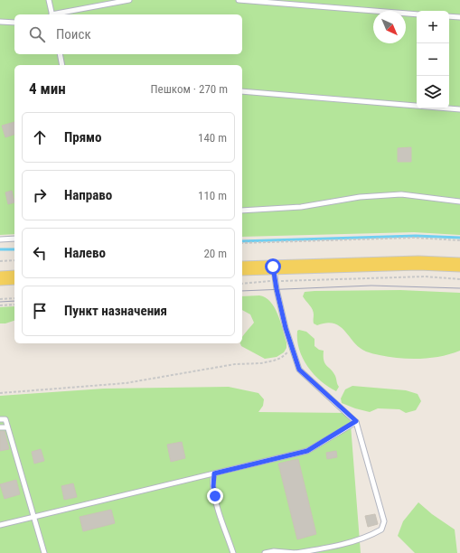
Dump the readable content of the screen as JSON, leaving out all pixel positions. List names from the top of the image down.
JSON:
{
  "north": "bottom right",
  "page": {
    "map_buttons": ["+", "−"],
    "search": "Поиск",
    "heading": ["4 мин", "Пешком · 270 m"],
    "list": [
      ["Прямо", "140 m"],
      ["Направо", "110 m"],
      ["Налево", "20 m"],
      "Пункт назначения"
    ]
  }
}
